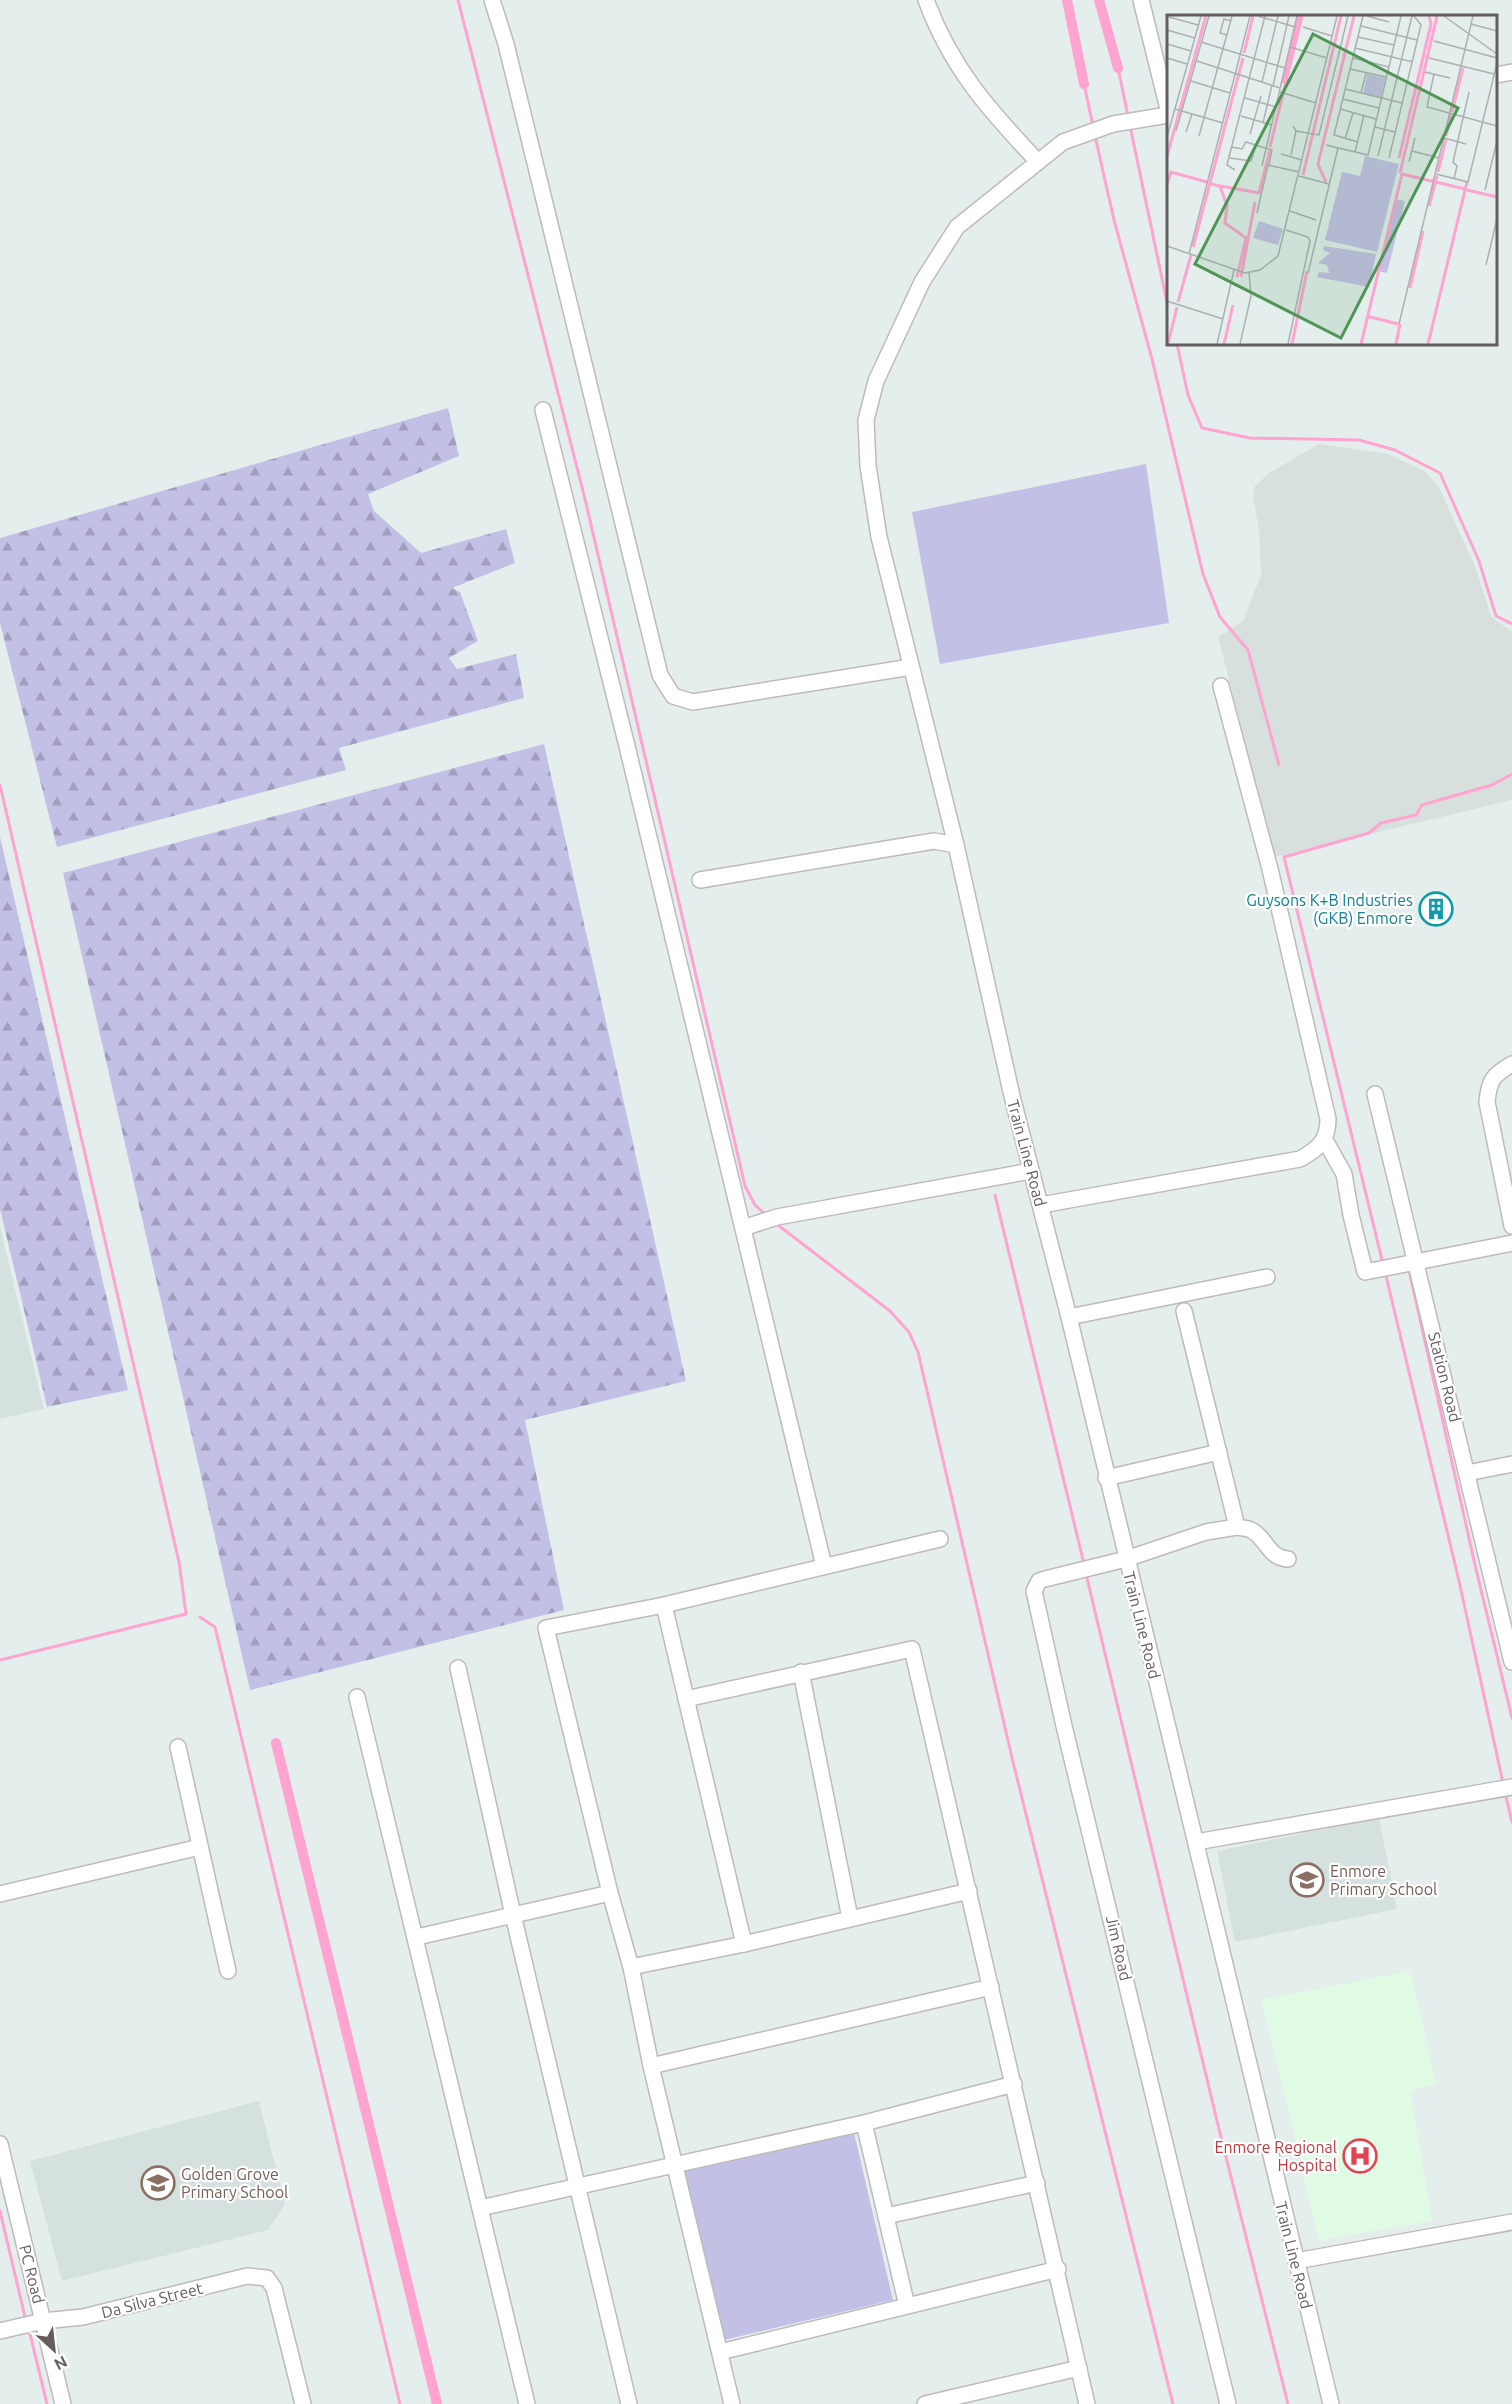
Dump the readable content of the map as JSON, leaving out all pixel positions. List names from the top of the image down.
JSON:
{
  "streets": {
    "street": [
      "Train Line Road",
      "Station Road",
      "Jim Road",
      "PC Road",
      "Da Silva Street"
    ]
  },
  "crossings": [
    ["Train Line Road", "Jim Road"],
    ["PC Road", "Da Silva Street"]
  ],
  "places": {
    "building": ["Guysons K+B Industries (GKB) Enmore"],
    "school or university": ["Enmore Primary School", "Golden Grove Primary School"],
    "hospital": ["Enmore Regional Hospital"]
  },
  "north": "bottom right"
}
